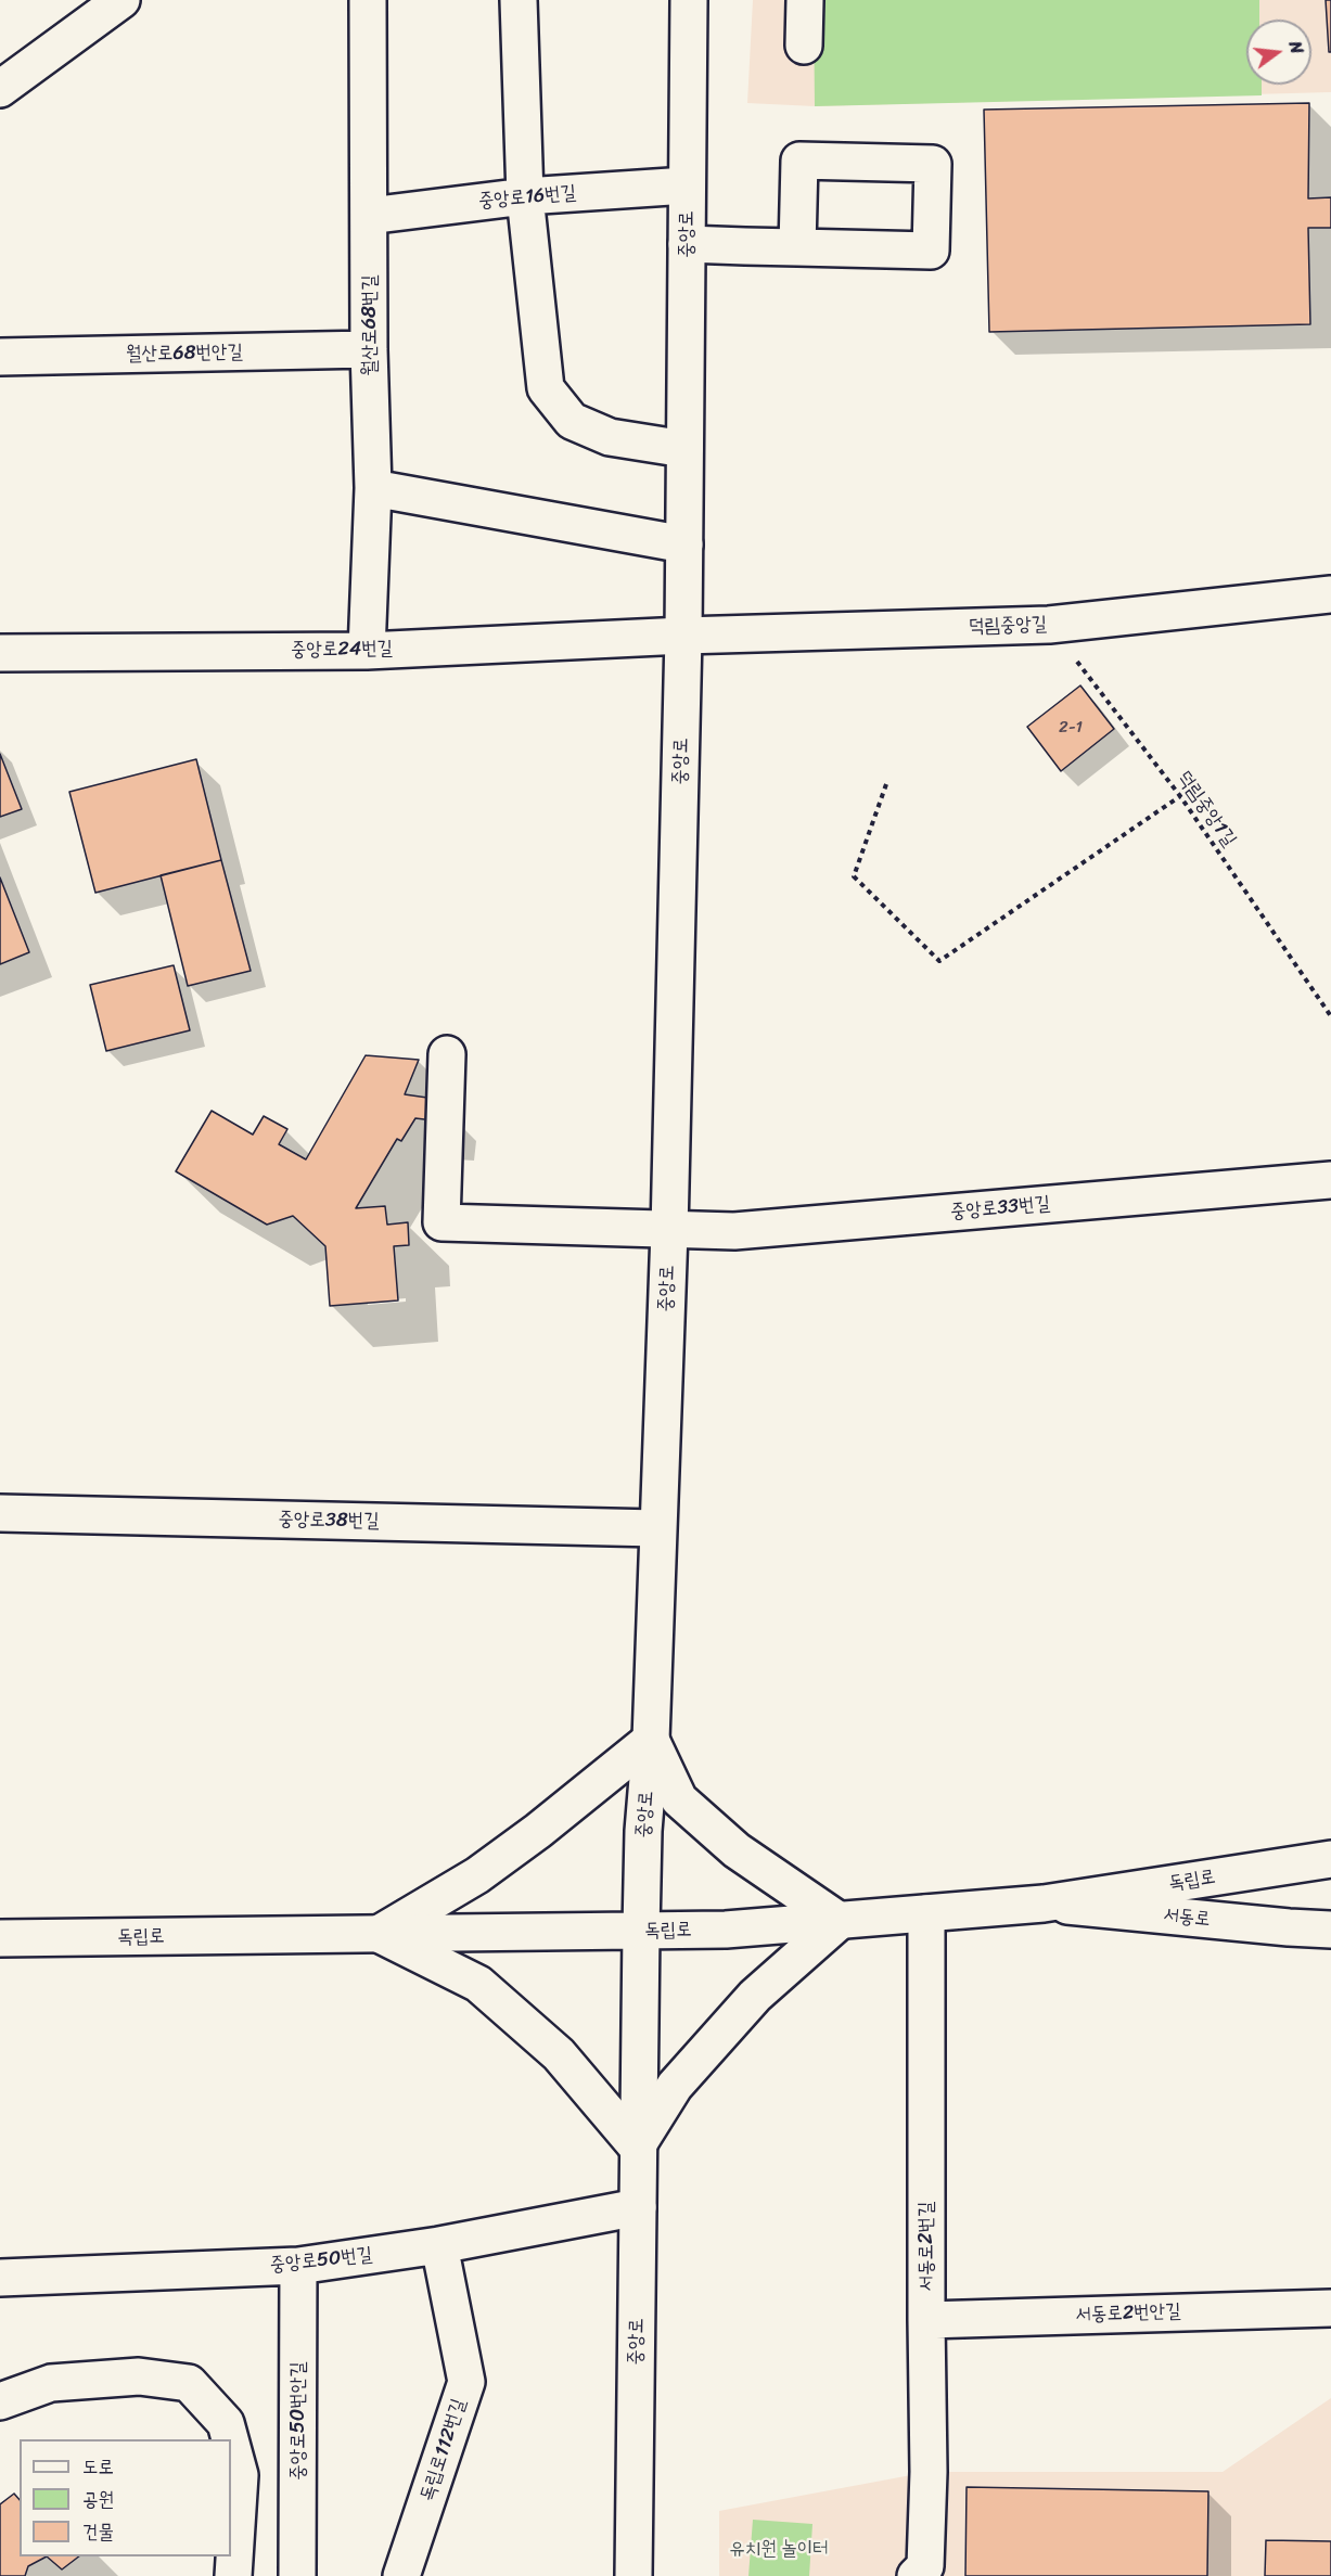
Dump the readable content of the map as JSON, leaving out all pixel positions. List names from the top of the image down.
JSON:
{
  "streets": {
    "street": [
      "중앙로16번길",
      "중앙로",
      "월산로68번길",
      "월산로68번안길",
      "덕림중앙길",
      "중앙로24번길",
      "중앙로33번길",
      "중앙로38번길",
      "독립로",
      "서동로",
      "서동로2번길",
      "중앙로50번길",
      "서동로2번안길",
      "중앙로50번안길",
      "독립로112번길"
    ],
    "path": ["덕림중앙1길"]
  },
  "crossings": [
    ["중앙로16번길", "중앙로"],
    ["중앙로16번길", "월산로68번길"],
    ["중앙로", "덕림중앙길"],
    ["중앙로", "중앙로24번길"],
    ["중앙로", "중앙로33번길"],
    ["중앙로", "중앙로38번길"],
    ["중앙로", "독립로"],
    ["중앙로", "중앙로50번길"],
    ["월산로68번길", "월산로68번안길"],
    ["월산로68번길", "중앙로24번길"],
    ["덕림중앙길", "중앙로24번길"],
    ["덕림중앙길", "덕림중앙1길"],
    ["독립로", "서동로"],
    ["독립로", "서동로2번길"],
    ["서동로2번길", "서동로2번안길"],
    ["중앙로50번길", "중앙로50번안길"],
    ["중앙로50번길", "독립로112번길"]
  ],
  "parks": ["유치원 놀이터"],
  "house_numbers": ["2-1"],
  "legend": ["도로", "공원", "건물"],
  "north": "right"
}
